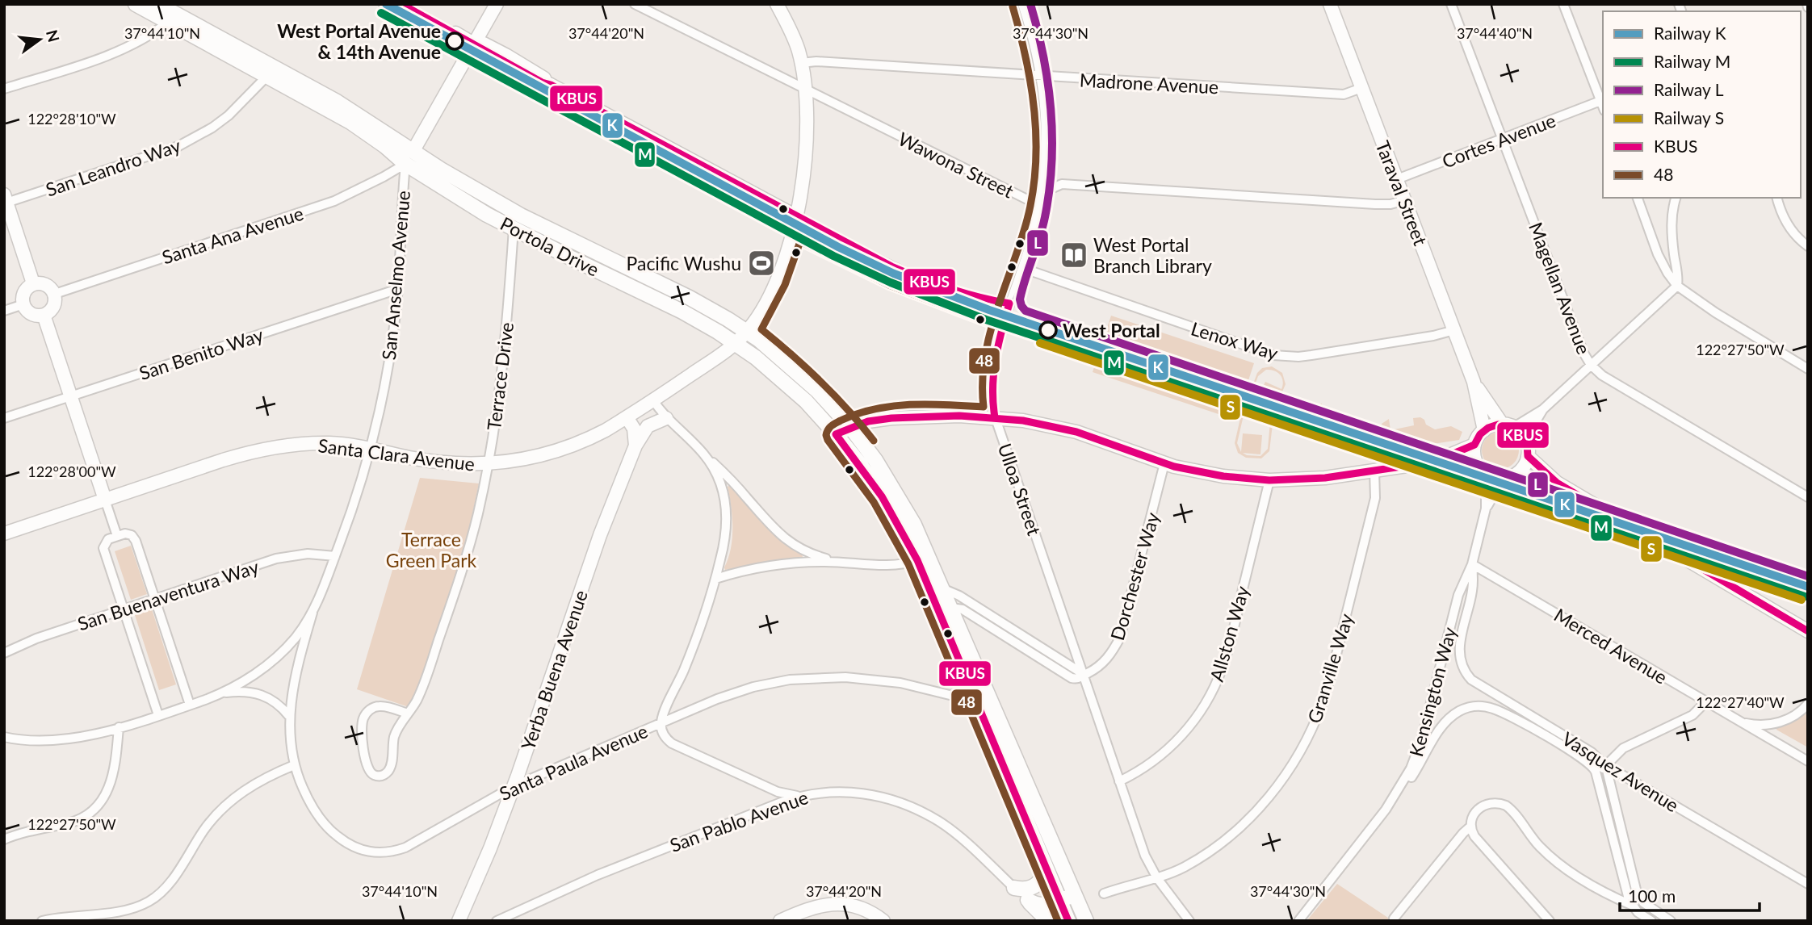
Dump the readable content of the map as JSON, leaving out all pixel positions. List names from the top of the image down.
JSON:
{
  "streets": {
    "main road": ["Portola Drive"],
    "street": [
      "Madrone Avenue",
      "Cortes Avenue",
      "Wawona Street",
      "San Leandro Way",
      "Taraval Street",
      "Santa Ana Avenue",
      "San Anselmo Avenue",
      "Magellan Avenue",
      "Lenox Way",
      "San Benito Way",
      "Terrace Drive",
      "Santa Clara Avenue",
      "Ulloa Street",
      "Dorchester Way",
      "San Buenaventura Way",
      "Allston Way",
      "Merced Avenue",
      "Granville Way",
      "Yerba Buena Avenue",
      "Kensington Way",
      "Santa Paula Avenue",
      "Vasquez Avenue",
      "San Pablo Avenue"
    ]
  },
  "crossings": [
    ["Madrone Avenue", "Taraval Street"],
    ["Madrone Avenue", "Santa Clara Avenue"],
    ["Madrone Avenue", "Ulloa Street"],
    ["Cortes Avenue", "Taraval Street"],
    ["Cortes Avenue", "Magellan Avenue"],
    ["Wawona Street", "Taraval Street"],
    ["Wawona Street", "Santa Clara Avenue"],
    ["Wawona Street", "Ulloa Street"],
    ["San Leandro Way", "Portola Drive"],
    ["Taraval Street", "Lenox Way"],
    ["Taraval Street", "Kensington Way"],
    ["Santa Ana Avenue", "Portola Drive"],
    ["Santa Ana Avenue", "San Anselmo Avenue"],
    ["Portola Drive", "San Anselmo Avenue"],
    ["Portola Drive", "Terrace Drive"],
    ["Portola Drive", "Santa Clara Avenue"],
    ["Portola Drive", "Santa Paula Avenue"],
    ["San Anselmo Avenue", "San Benito Way"],
    ["San Anselmo Avenue", "Santa Clara Avenue"],
    ["San Anselmo Avenue", "San Buenaventura Way"],
    ["San Anselmo Avenue", "Santa Paula Avenue"],
    ["Lenox Way", "Ulloa Street"],
    ["Terrace Drive", "Santa Clara Avenue"],
    ["Ulloa Street", "Dorchester Way"],
    ["Ulloa Street", "Allston Way"],
    ["Ulloa Street", "Granville Way"],
    ["Merced Avenue", "Kensington Way"],
    ["Yerba Buena Avenue", "Santa Paula Avenue"],
    ["Kensington Way", "Vasquez Avenue"]
  ],
  "parks": ["Terrace Green Park"],
  "places": {
    "other": ["West Portal Avenue & 14th Avenue", "West Portal"],
    "library": ["West Portal Branch Library"],
    "sports": ["Pacific Wushu"]
  },
  "lines": [
    "rail line K",
    "rail line L",
    "transit line KBUS",
    "transit line 48",
    "rail line M",
    "rail line S"
  ],
  "legend": [
    "Railway K",
    "Railway M",
    "Railway L",
    "Railway S",
    "KBUS",
    "48"
  ],
  "scale_bar": "100 m",
  "north": "right",
  "coordinates": [
    "37°44'10\"N",
    "37°44'20\"N",
    "37°44'30\"N",
    "37°44'40\"N",
    "122°28'10\"W",
    "122°27'50\"W",
    "122°28'00\"W",
    "122°27'40\"W"
  ]
}
